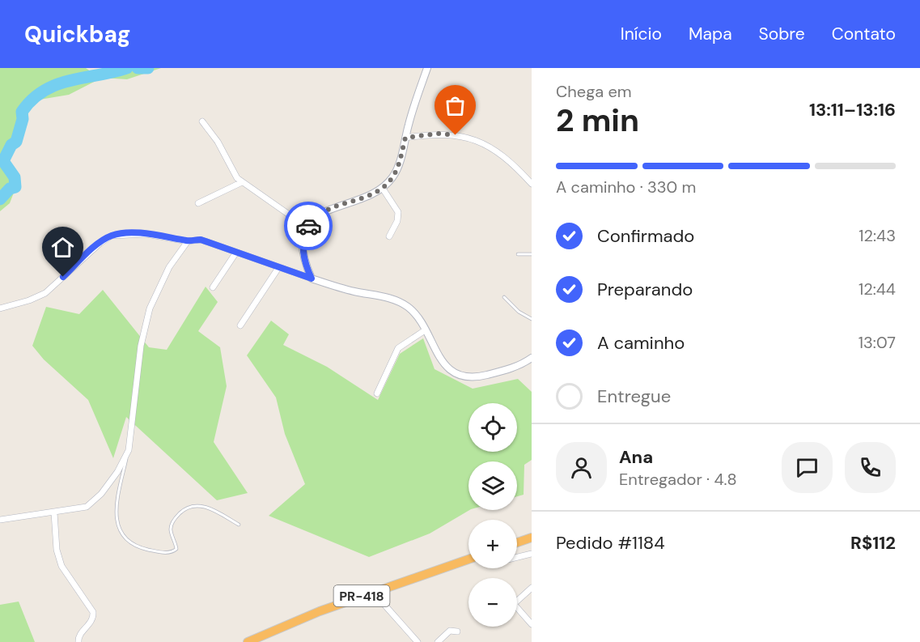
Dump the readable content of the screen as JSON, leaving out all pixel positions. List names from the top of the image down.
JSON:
{
  "streets": {
    "highway": ["PR-418"]
  },
  "page": {
    "header": "Quickbag",
    "nav": [
      "Início",
      "Mapa",
      "Sobre",
      "Contato"
    ],
    "heading": ["2 min", "Chega em", "13:11–13:16"],
    "panel": [
      "Ana",
      "Entregador · 4.8",
      "Pedido #1184",
      "R$112"
    ],
    "bar": "A caminho · 330 m",
    "list": [
      ["Confirmado", "12:43"],
      ["Preparando", "12:44"],
      ["A caminho", "13:07"],
      "Entregue"
    ],
    "map_buttons": ["+", "−"]
  }
}
